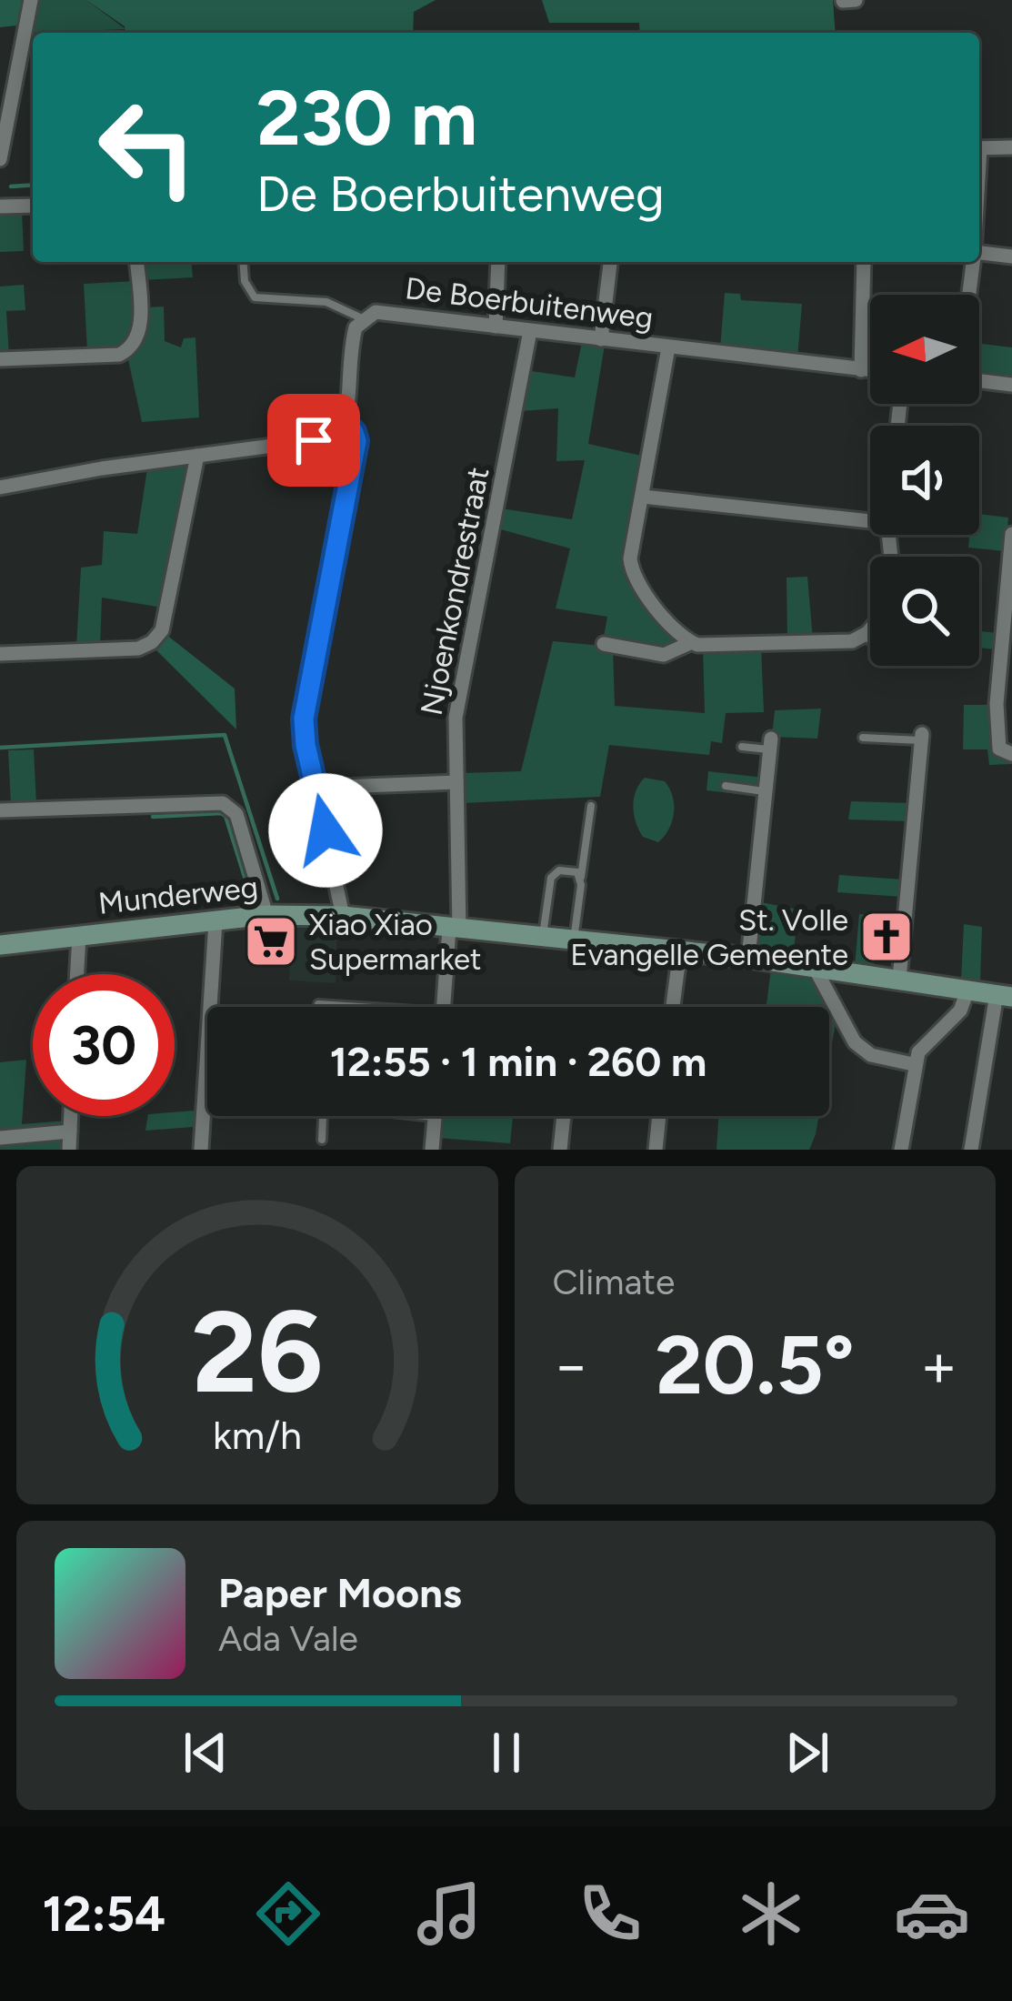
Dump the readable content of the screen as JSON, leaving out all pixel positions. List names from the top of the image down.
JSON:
{
  "streets": {
    "street": ["De Boerbuitenweg", "Njoenkondrestraat", "Munderweg"]
  },
  "crossings": [
    ["De Boerbuitenweg", "Njoenkondrestraat"],
    ["De Boerbuitenweg", "Munderweg"],
    ["Njoenkondrestraat", "Munderweg"]
  ],
  "places": {
    "church": ["St. Volle Evangelle Gemeente"],
    "supermarket": ["Xiao Xiao Supermarket"]
  },
  "north": "left",
  "page": {
    "turn": ["230 m", "De Boerbuitenweg"],
    "limit": "30",
    "trip": "12:55 · 1 min · 260 m",
    "tile": "Climate",
    "heat": ["−", "20.5°", "+"],
    "song": ["Paper Moons", "Ada Vale"],
    "tabs": "12:54",
    "gauge": ["26", "km/h"]
  }
}
